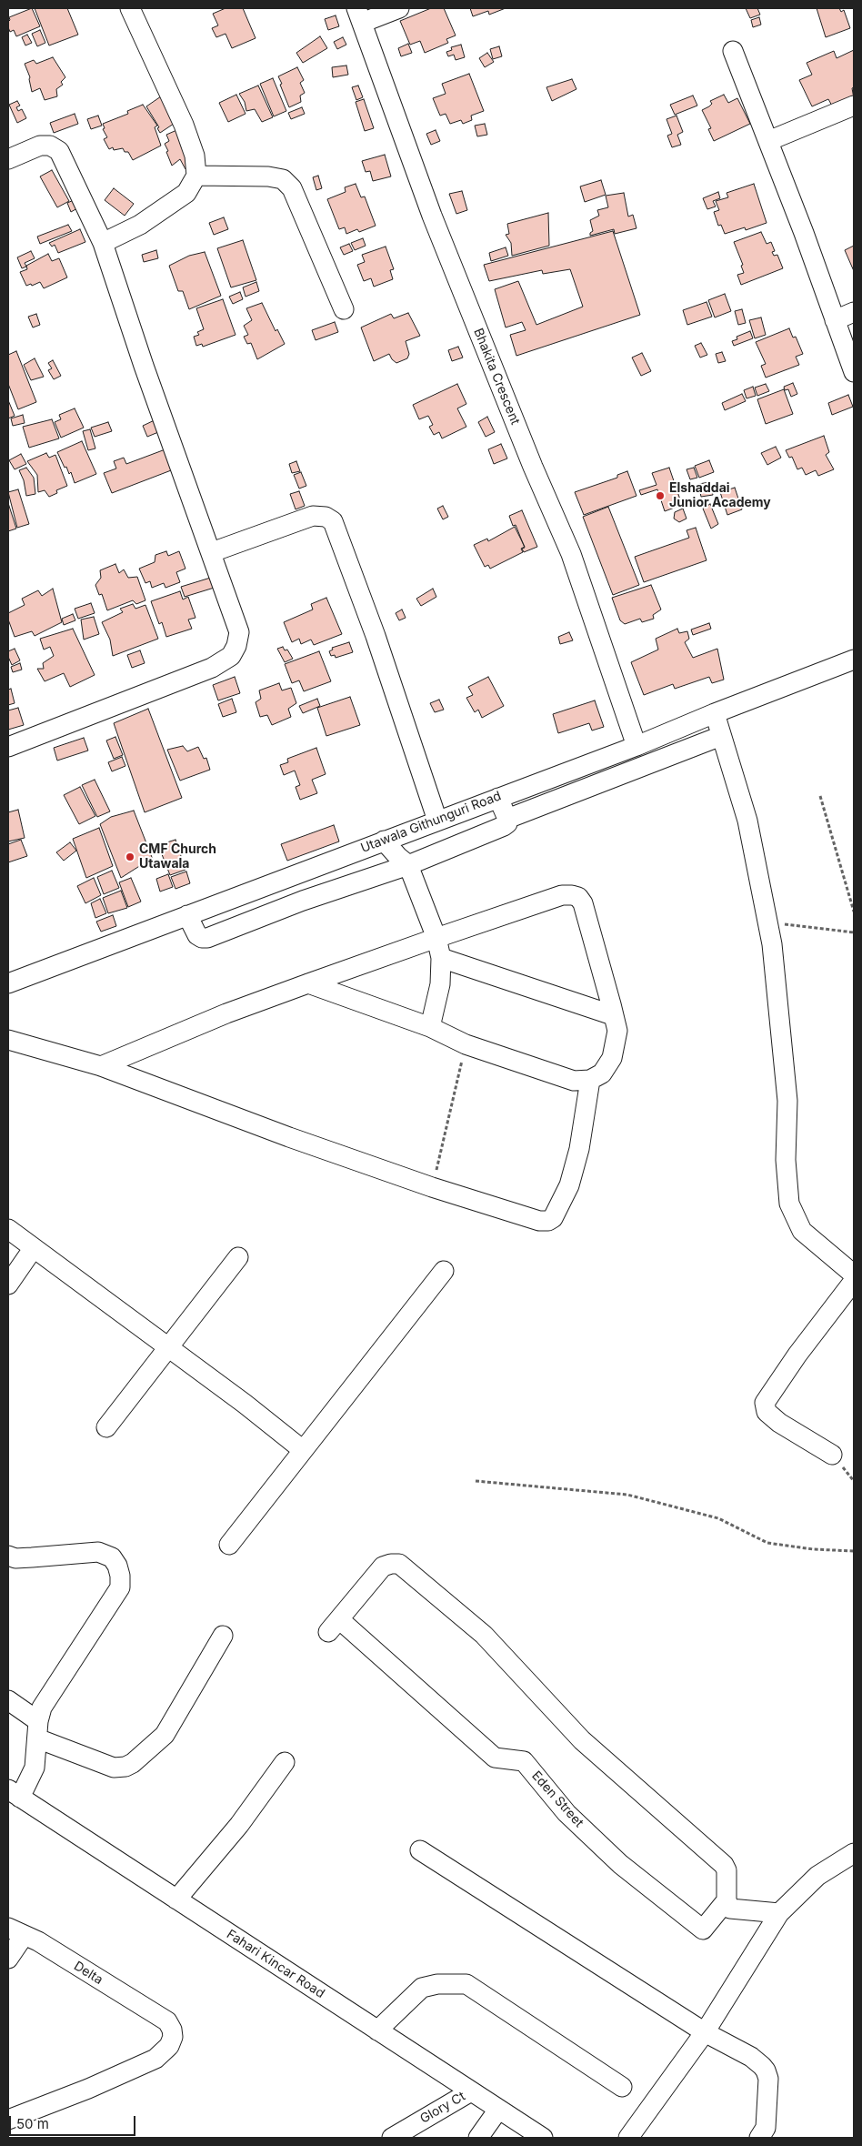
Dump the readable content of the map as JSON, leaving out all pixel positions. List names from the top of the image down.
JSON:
{
  "streets": {
    "street": [
      "Bhakita Crescent",
      "Utawala Githunguri Road",
      "Eden Street",
      "Fahari Kincar Road",
      "Delta",
      "Glory Ct"
    ]
  },
  "crossings": [
    ["Bhakita Crescent", "Utawala Githunguri Road"],
    ["Fahari Kincar Road", "Glory Ct"]
  ],
  "places": ["Elshaddai Junior Academy", "CMF Church Utawala"],
  "scale_bar": "50 m"
}
